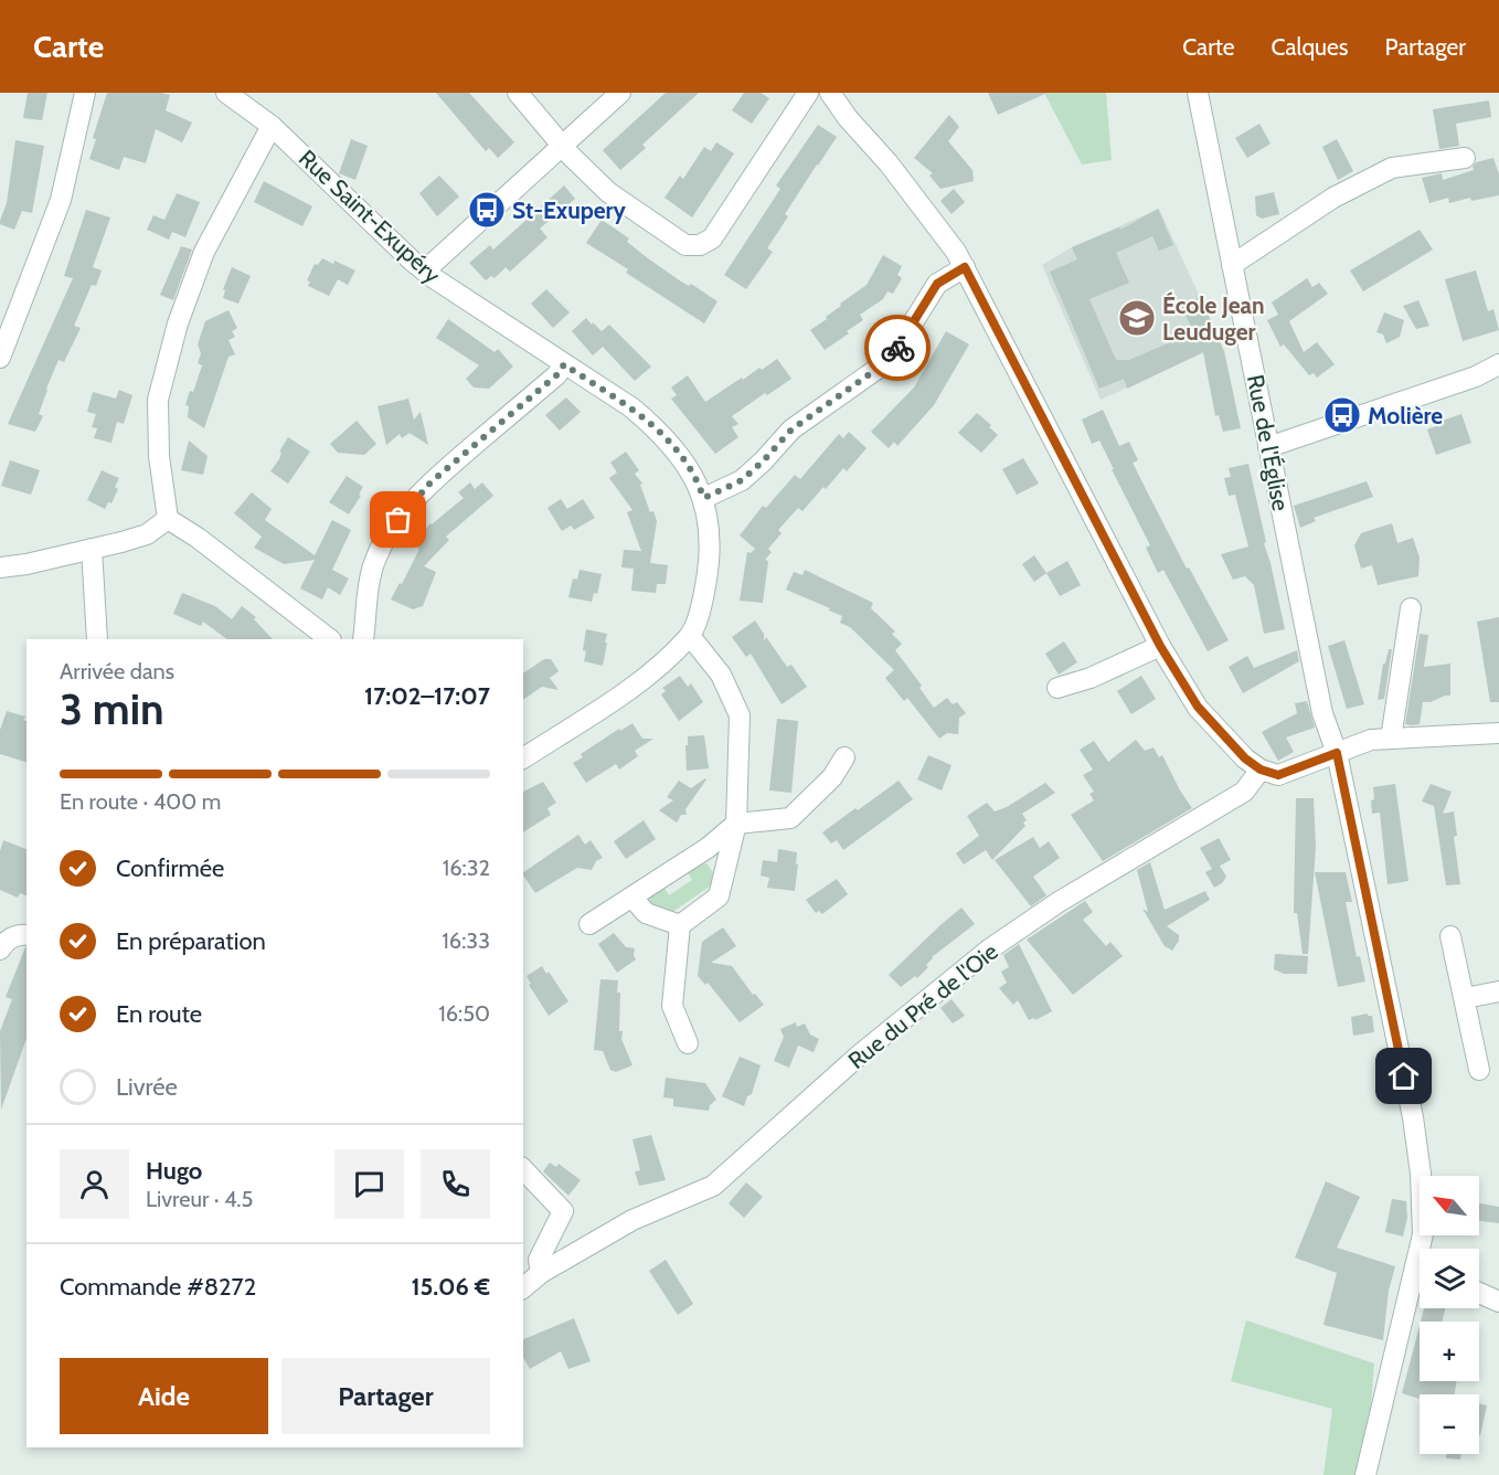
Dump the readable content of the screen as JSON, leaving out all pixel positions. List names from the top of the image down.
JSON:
{
  "streets": {
    "street": ["Rue Saint-Exupéry", "Rue de l'Église", "Rue du Pré de l'Oie"]
  },
  "places": {
    "bus stop": ["St-Exupery", "Molière"],
    "school or university": ["École Jean Leuduger"]
  },
  "north": "top left",
  "page": {
    "header": "Carte",
    "nav": ["Carte", "Calques", "Partager"],
    "heading": ["3 min", "Arrivée dans", "17:02–17:07"],
    "panel": [
      "Hugo",
      "Livreur · 4.5",
      "Commande #8272",
      "15.06 €"
    ],
    "bar": "En route · 400 m",
    "list": [
      ["Confirmée", "16:32"],
      ["En préparation", "16:33"],
      ["En route", "16:50"],
      "Livrée"
    ],
    "map_buttons": ["+", "−"],
    "buttons": ["Aide", "Partager"]
  }
}
